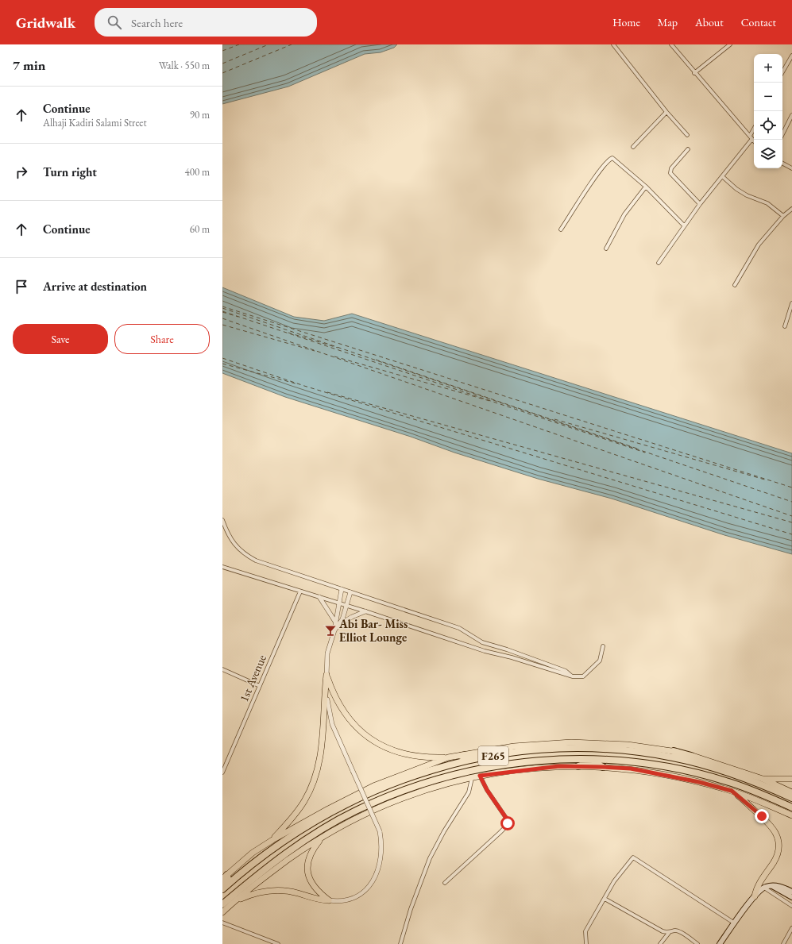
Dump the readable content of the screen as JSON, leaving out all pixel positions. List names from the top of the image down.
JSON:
{
  "streets": {
    "highway": ["F265"],
    "street": ["1st Avenue"]
  },
  "places": {
    "bar": ["Abi Bar- Miss Elliot Lounge"]
  },
  "page": {
    "header": "Gridwalk",
    "search": "Search here",
    "nav": [
      "Home",
      "Map",
      "About",
      "Contact"
    ],
    "heading": ["7 min", "Walk · 550 m"],
    "map_buttons": ["+", "−"],
    "list": [
      ["Continue", "Alhaji Kadiri Salami Street", "90 m"],
      ["Turn right", "400 m"],
      ["Continue", "60 m"],
      "Arrive at destination"
    ],
    "buttons": ["Save", "Share"]
  }
}
